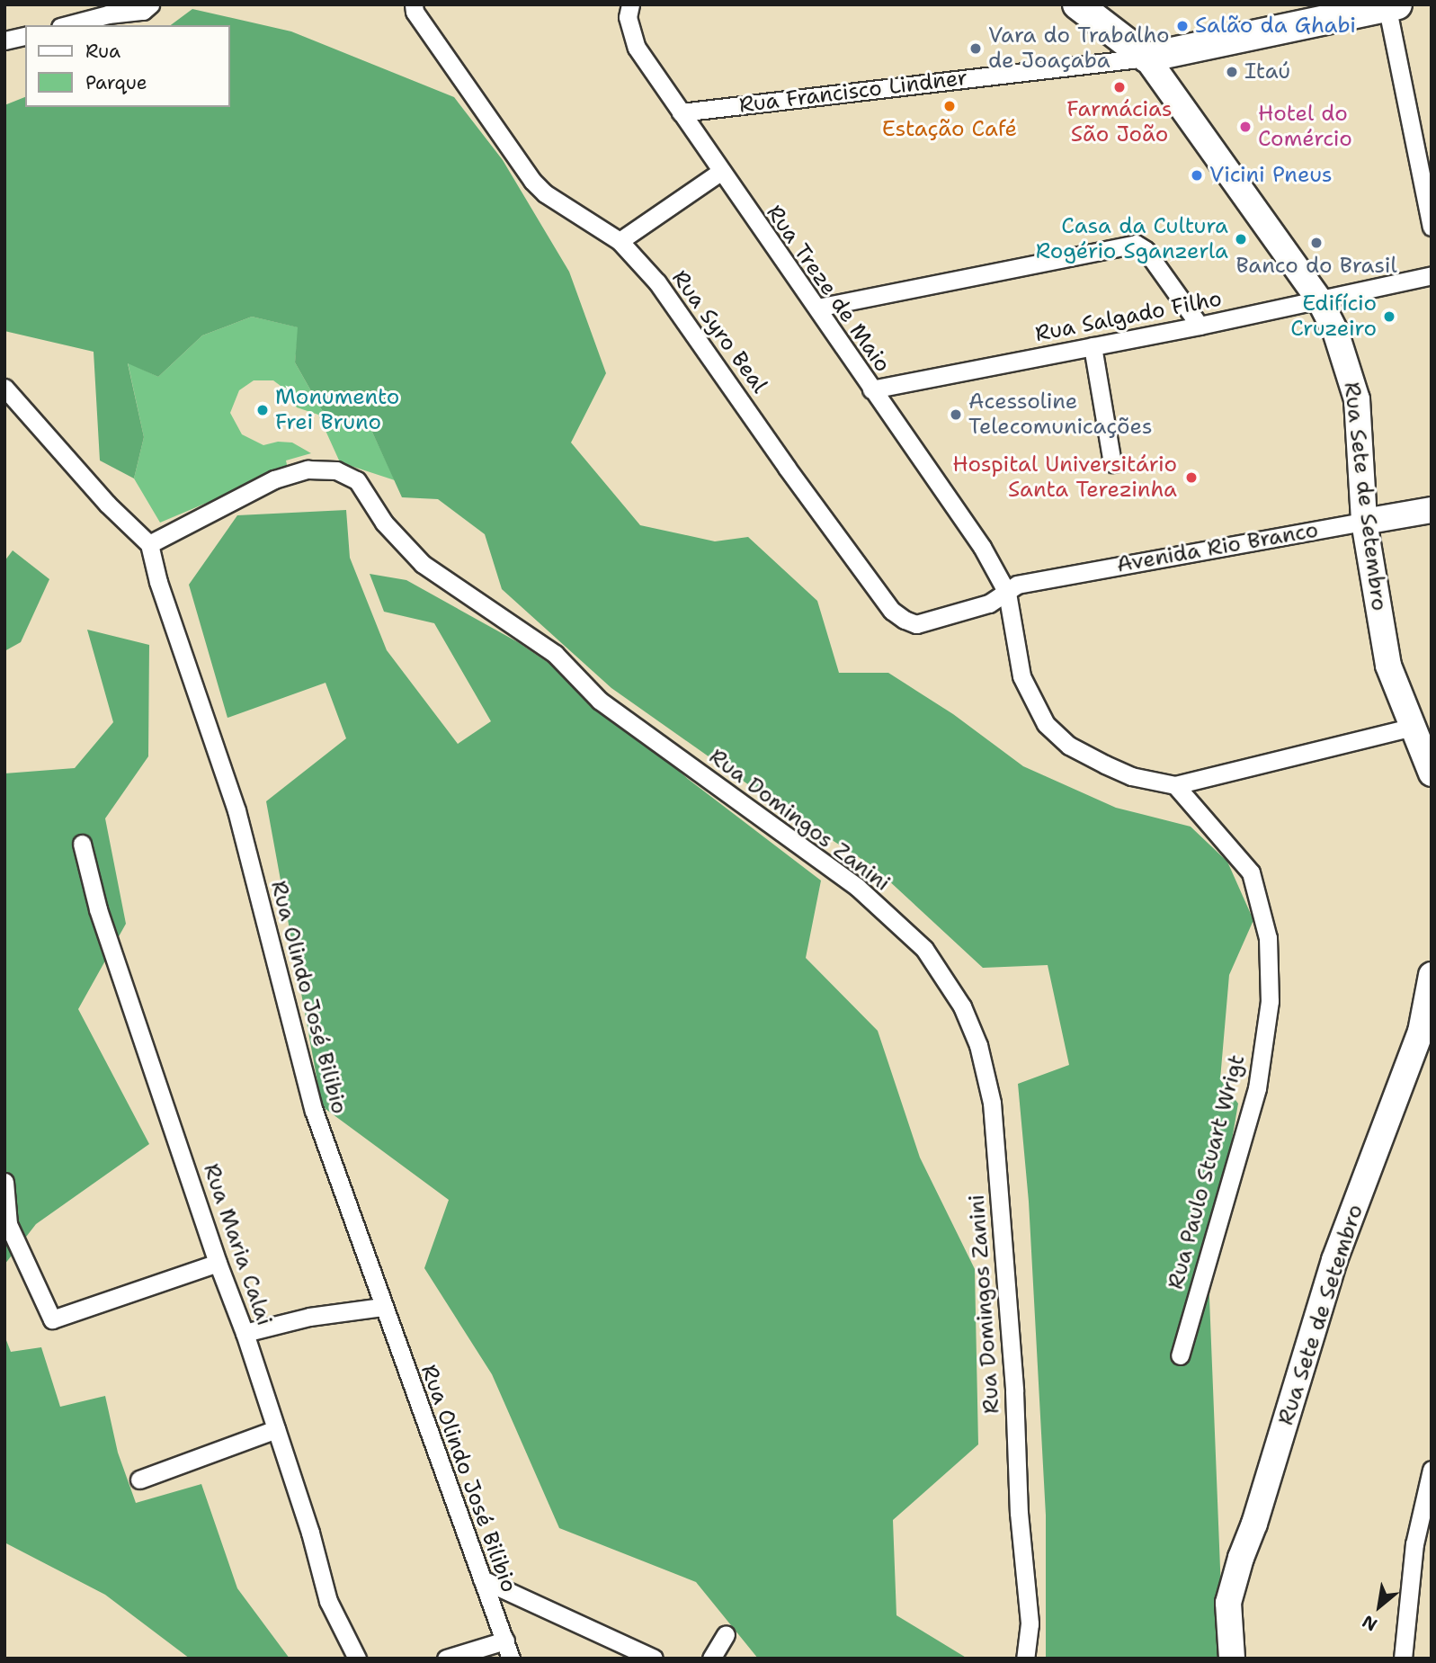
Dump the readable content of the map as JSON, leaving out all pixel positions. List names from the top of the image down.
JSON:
{
  "streets": {
    "main road": ["Rua Francisco Lindner", "Rua Sete de Setembro"],
    "street": [
      "Rua Treze de Maio",
      "Rua Salgado Filho",
      "Rua Syro Beal",
      "Avenida Rio Branco",
      "Rua Domingos Zanini",
      "Rua Olindo José Bilibio",
      "Rua Paulo Stuart Wrigt",
      "Rua Maria Calai"
    ]
  },
  "crossings": [
    ["Rua Francisco Lindner", "Rua Treze de Maio"],
    ["Rua Francisco Lindner", "Rua Sete de Setembro"],
    ["Rua Treze de Maio", "Rua Salgado Filho"],
    ["Rua Treze de Maio", "Rua Syro Beal"],
    ["Rua Treze de Maio", "Avenida Rio Branco"],
    ["Rua Salgado Filho", "Rua Sete de Setembro"],
    ["Rua Syro Beal", "Avenida Rio Branco"],
    ["Rua Sete de Setembro", "Avenida Rio Branco"],
    ["Rua Domingos Zanini", "Rua Olindo José Bilibio"]
  ],
  "places": [
    "Salão da Ghabi",
    "Vara do Trabalho de Joaçaba",
    "Itaú",
    "Farmácias São João",
    "Estação Café",
    "Hotel do Comércio",
    "Vicini Pneus",
    "Casa da Cultura Rogério Sganzerla",
    "Banco do Brasil",
    "Edifício Cruzeiro",
    "Monumento Frei Bruno",
    "Acessoline Telecomunicações",
    "Hospital Universitário Santa Terezinha"
  ],
  "legend": ["Rua", "Parque"],
  "north": "bottom left"
}
